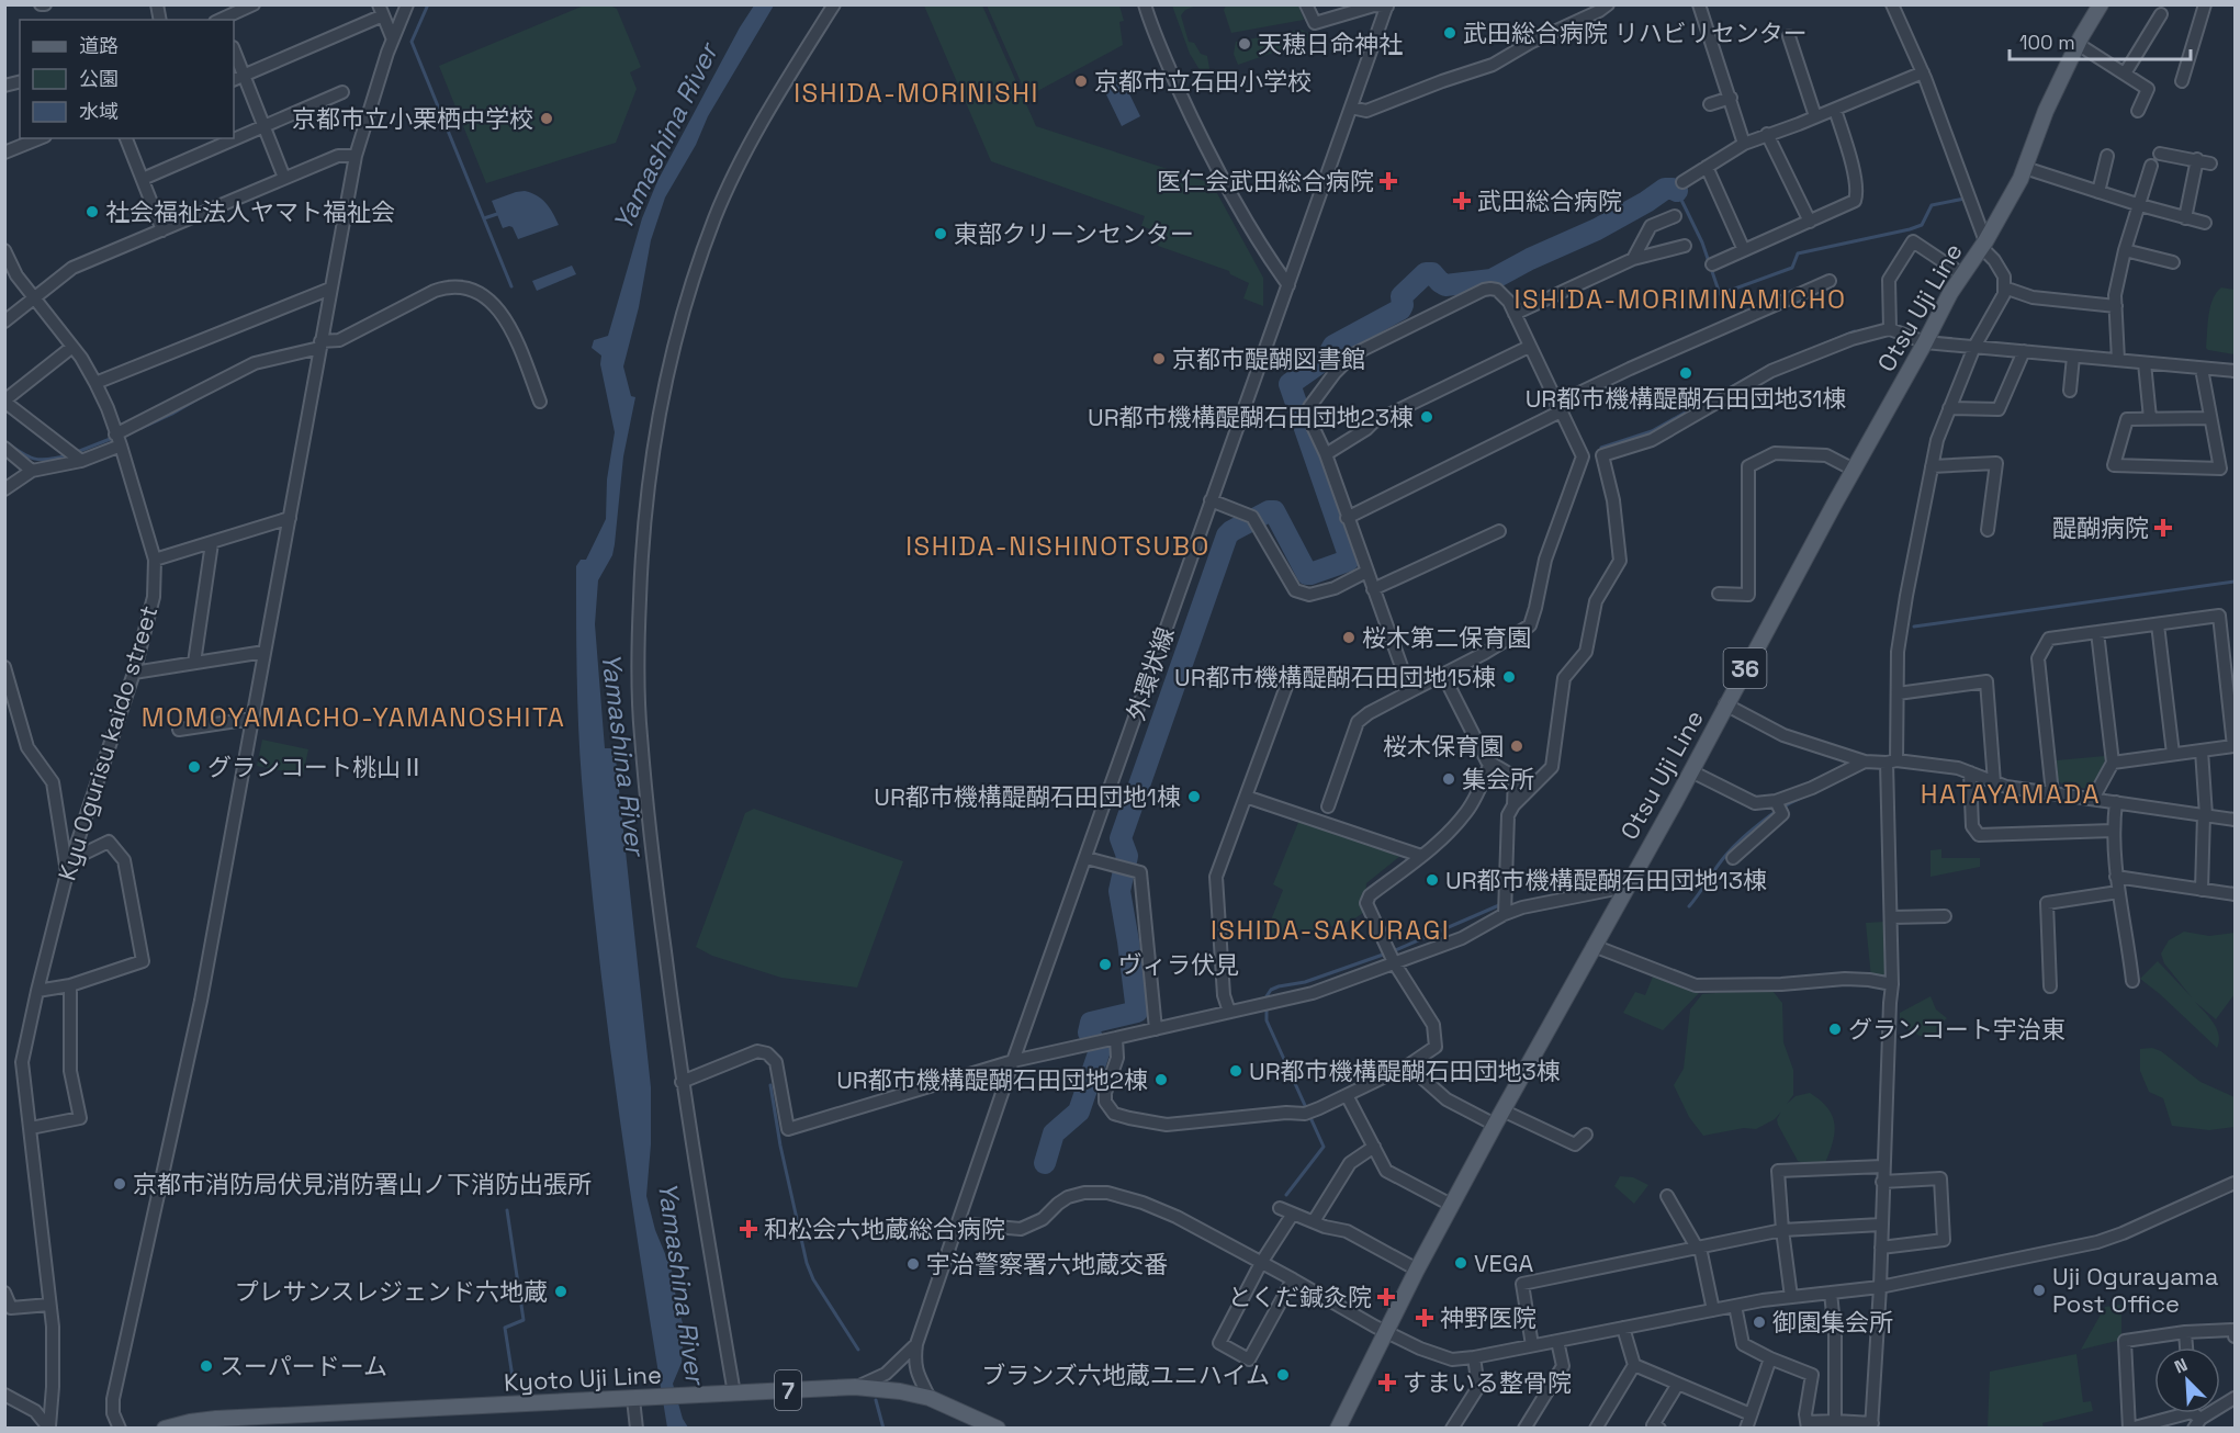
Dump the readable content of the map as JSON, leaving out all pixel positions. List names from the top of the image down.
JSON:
{
  "streets": {
    "main road": [
      "Otsu Uji Line",
      "36",
      "Kyoto Uji Line",
      "7"
    ],
    "street": ["外環状線", "Kyu Ogurisu kaido street"]
  },
  "crossings": [
    ["外環状線", "Kyoto Uji Line"]
  ],
  "districts": [
    "ISHIDA-MORINISHI",
    "ISHIDA-MORIMINAMICHO",
    "ISHIDA-NISHINOTSUBO",
    "MOMOYAMACHO-YAMANOSHITA",
    "HATAYAMADA",
    "ISHIDA-SAKURAGI"
  ],
  "water": ["Yamashina River"],
  "places": {
    "other": [
      "武田総合病院 リハビリセンター",
      "天穂日命神社",
      "京都市立石田小学校",
      "京都市立小栗栖中学校",
      "社会福祉法人ヤマト福祉会",
      "東部クリーンセンター",
      "京都市醍醐図書館",
      "UR都市機構醍醐石田団地31棟",
      "UR都市機構醍醐石田団地23棟",
      "桜木第二保育園",
      "UR都市機構醍醐石田団地15棟",
      "桜木保育園",
      "グランコート桃山Ⅱ",
      "集会所",
      "UR都市機構醍醐石田団地1棟",
      "UR都市機構醍醐石田団地13棟",
      "ヴィラ伏見",
      "グランコート宇治東",
      "UR都市機構醍醐石田団地3棟",
      "UR都市機構醍醐石田団地2棟",
      "京都市消防局伏見消防署山ノ下消防出張所",
      "VEGA",
      "宇治警察署六地蔵交番",
      "Uji Ogurayama Post Office",
      "プレサンスレジェンド六地蔵",
      "御園集会所",
      "スーパードーム",
      "ブランズ六地蔵ユニハイム"
    ],
    "health": [
      "医仁会武田総合病院",
      "武田総合病院",
      "醍醐病院",
      "和松会六地蔵総合病院",
      "とくだ鍼灸院",
      "神野医院",
      "すまいる整骨院"
    ]
  },
  "legend": ["道路", "公園", "水域"],
  "scale_bar": "100 m",
  "north": "top left"
}
